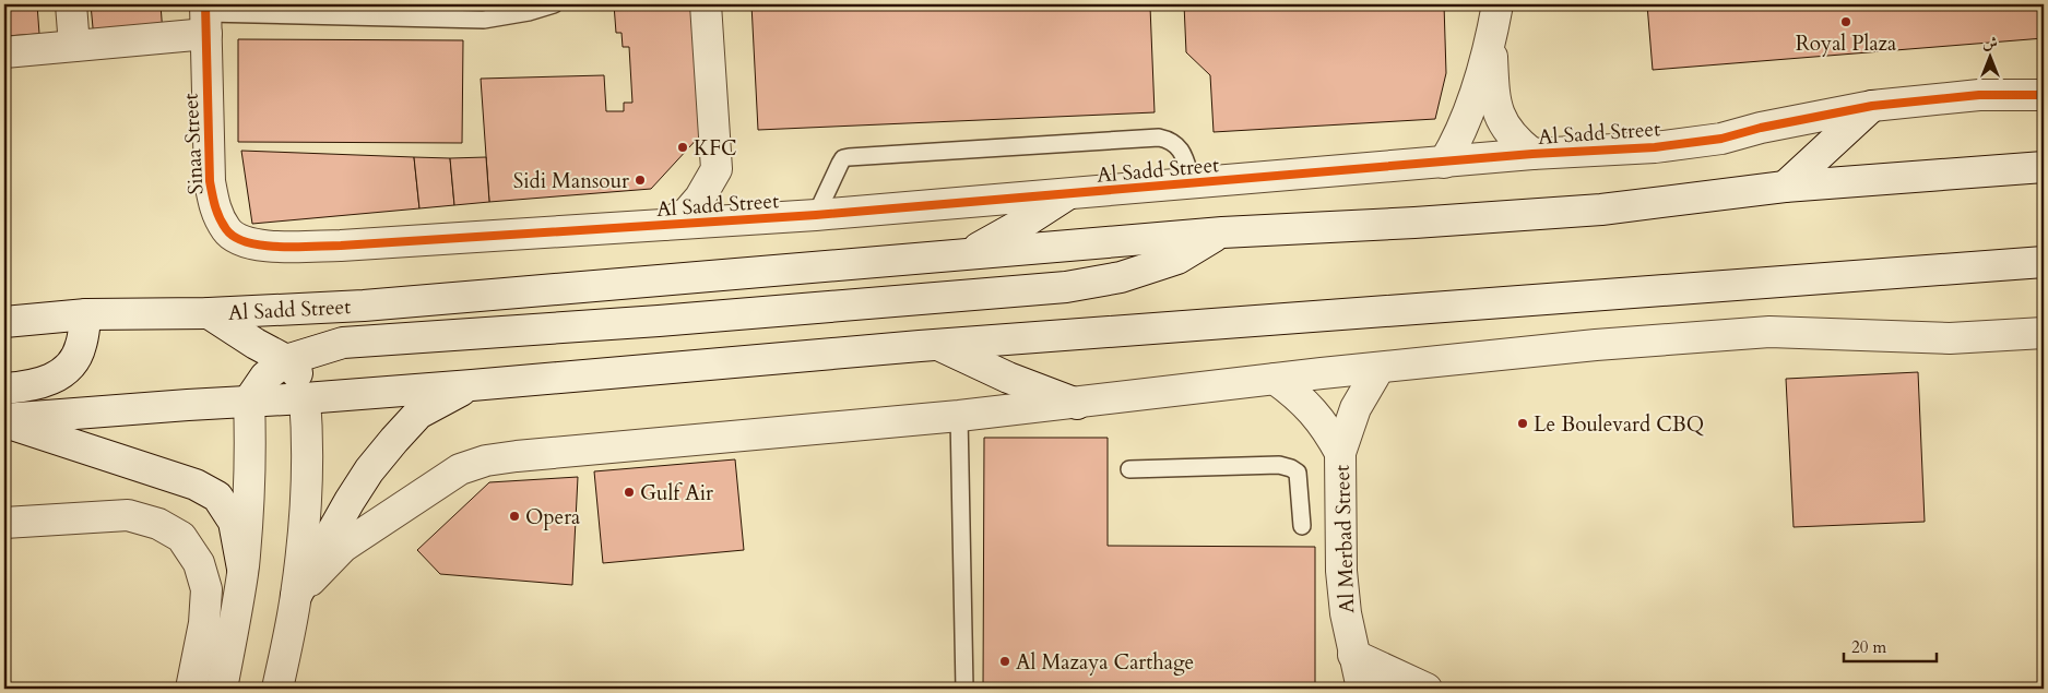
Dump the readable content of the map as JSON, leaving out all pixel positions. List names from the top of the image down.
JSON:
{
  "streets": {
    "main road": ["Al Sadd Street", "Sinaa Street", "Al Merbad Street"]
  },
  "crossings": [
    ["Al Sadd Street", "Sinaa Street"]
  ],
  "places": [
    "Royal Plaza",
    "KFC",
    "Sidi Mansour",
    "Le Boulevard CBQ",
    "Gulf Air",
    "Opera",
    "Al Mazaya Carthage"
  ],
  "scale_bar": "20 m",
  "north": "top"
}
